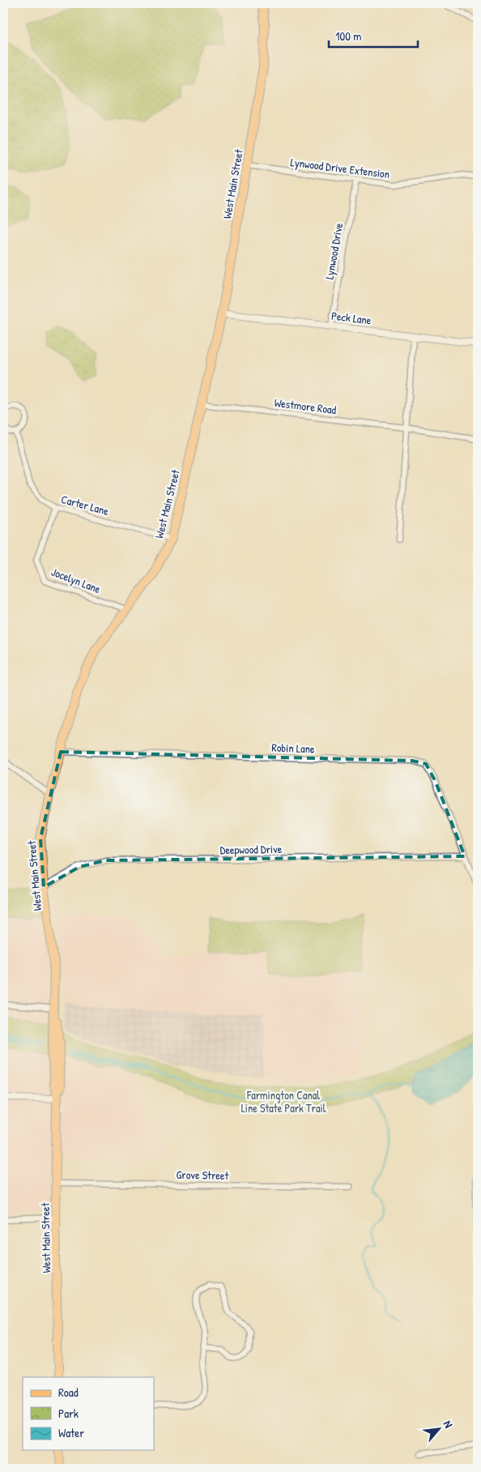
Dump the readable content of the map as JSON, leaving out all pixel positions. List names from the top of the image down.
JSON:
{
  "streets": {
    "main road": ["West Main Street"],
    "street": [
      "Lynwood Drive Extension",
      "Lynwood Drive",
      "Peck Lane",
      "Westmore Road",
      "Carter Lane",
      "Jocelyn Lane",
      "Robin Lane",
      "Deepwood Drive",
      "Grove Street"
    ]
  },
  "crossings": [
    ["Lynwood Drive Extension", "West Main Street"],
    ["Lynwood Drive Extension", "Lynwood Drive"],
    ["West Main Street", "Peck Lane"],
    ["West Main Street", "Westmore Road"],
    ["West Main Street", "Carter Lane"],
    ["West Main Street", "Jocelyn Lane"],
    ["West Main Street", "Robin Lane"],
    ["West Main Street", "Deepwood Drive"],
    ["West Main Street", "Grove Street"],
    ["Lynwood Drive", "Peck Lane"],
    ["Carter Lane", "Jocelyn Lane"],
    ["Robin Lane", "Deepwood Drive"]
  ],
  "parks": ["Farmington Canal Line State Park Trail"],
  "legend": ["Road", "Park", "Water"],
  "scale_bar": "100 m",
  "north": "top right"
}
